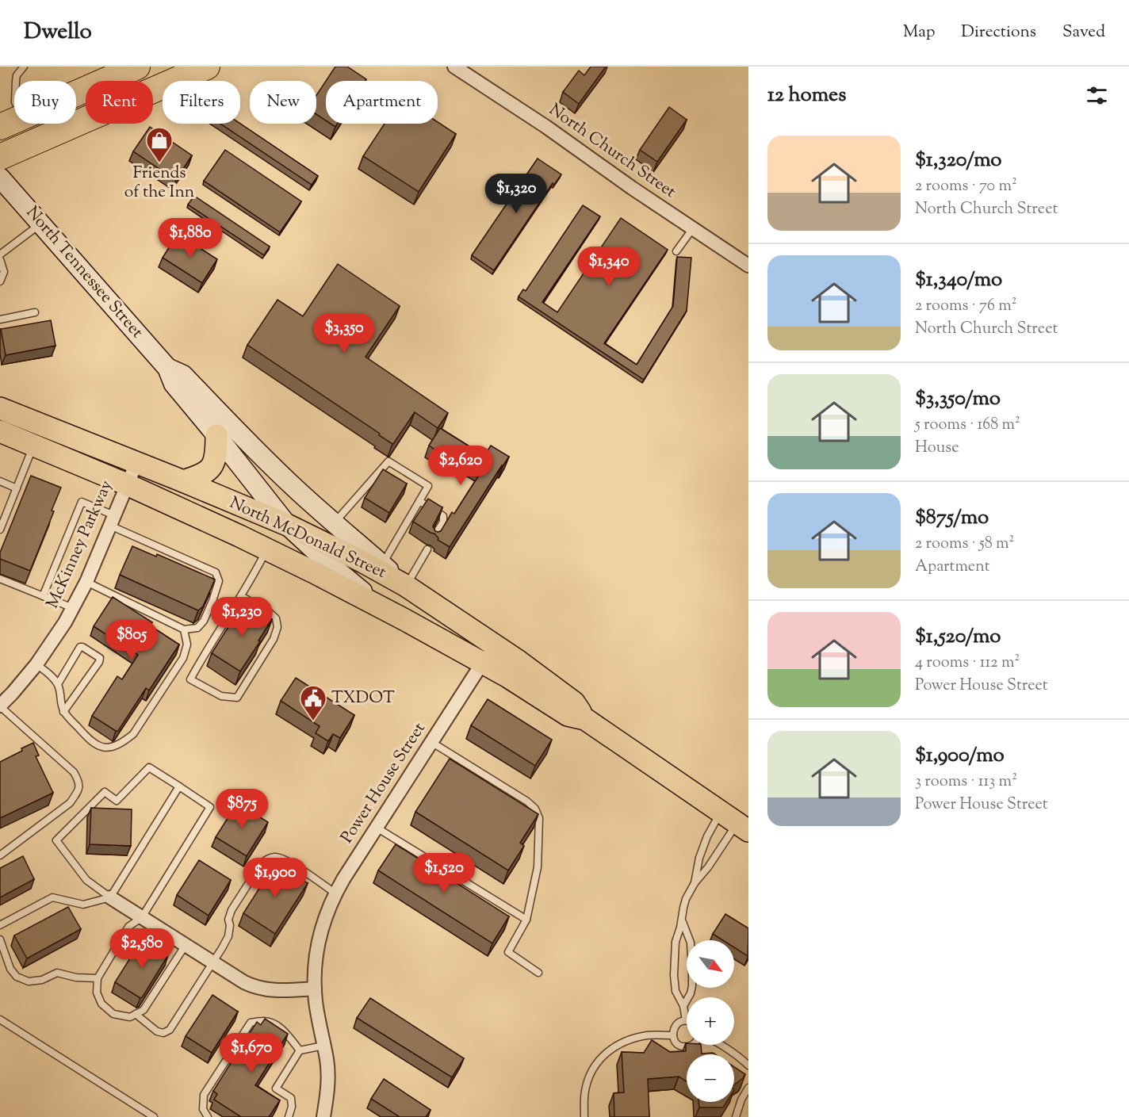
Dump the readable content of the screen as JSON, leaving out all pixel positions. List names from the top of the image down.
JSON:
{
  "streets": {
    "main road": ["North McDonald Street"],
    "street": [
      "North Church Street",
      "North Tennessee Street",
      "McKinney Parkway",
      "Power House Street"
    ]
  },
  "crossings": [
    ["North McDonald Street", "McKinney Parkway"],
    ["North McDonald Street", "Power House Street"]
  ],
  "places": {
    "shop": ["Friends of the Inn"],
    "public building": ["TXDOT"]
  },
  "north": "bottom right",
  "page": {
    "header": "Dwello",
    "nav": ["Map", "Directions", "Saved"],
    "heading": "12 homes",
    "chip": [
      "Buy",
      "Rent",
      "Filters",
      "New",
      "Apartment"
    ],
    "list": [
      {
        "name": "$1,320/mo",
        "note": "2 rooms · 70 m² · North Church Street"
      },
      {
        "name": "$1,340/mo",
        "note": "2 rooms · 76 m² · North Church Street"
      },
      {
        "name": "$3,350/mo",
        "note": "5 rooms · 168 m² · House"
      },
      {
        "name": "$875/mo",
        "note": "2 rooms · 58 m² · Apartment"
      },
      {
        "name": "$1,520/mo",
        "note": "4 rooms · 112 m² · Power House Street"
      },
      {
        "name": "$1,900/mo",
        "note": "3 rooms · 113 m² · Power House Street"
      }
    ],
    "price": [
      "$1,320",
      "$1,880",
      "$1,340",
      "$3,350",
      "$2,620",
      "$1,230",
      "$805",
      "$875",
      "$1,520",
      "$1,900",
      "$2,580",
      "$1,670"
    ],
    "map_buttons": ["+", "−"]
  }
}
